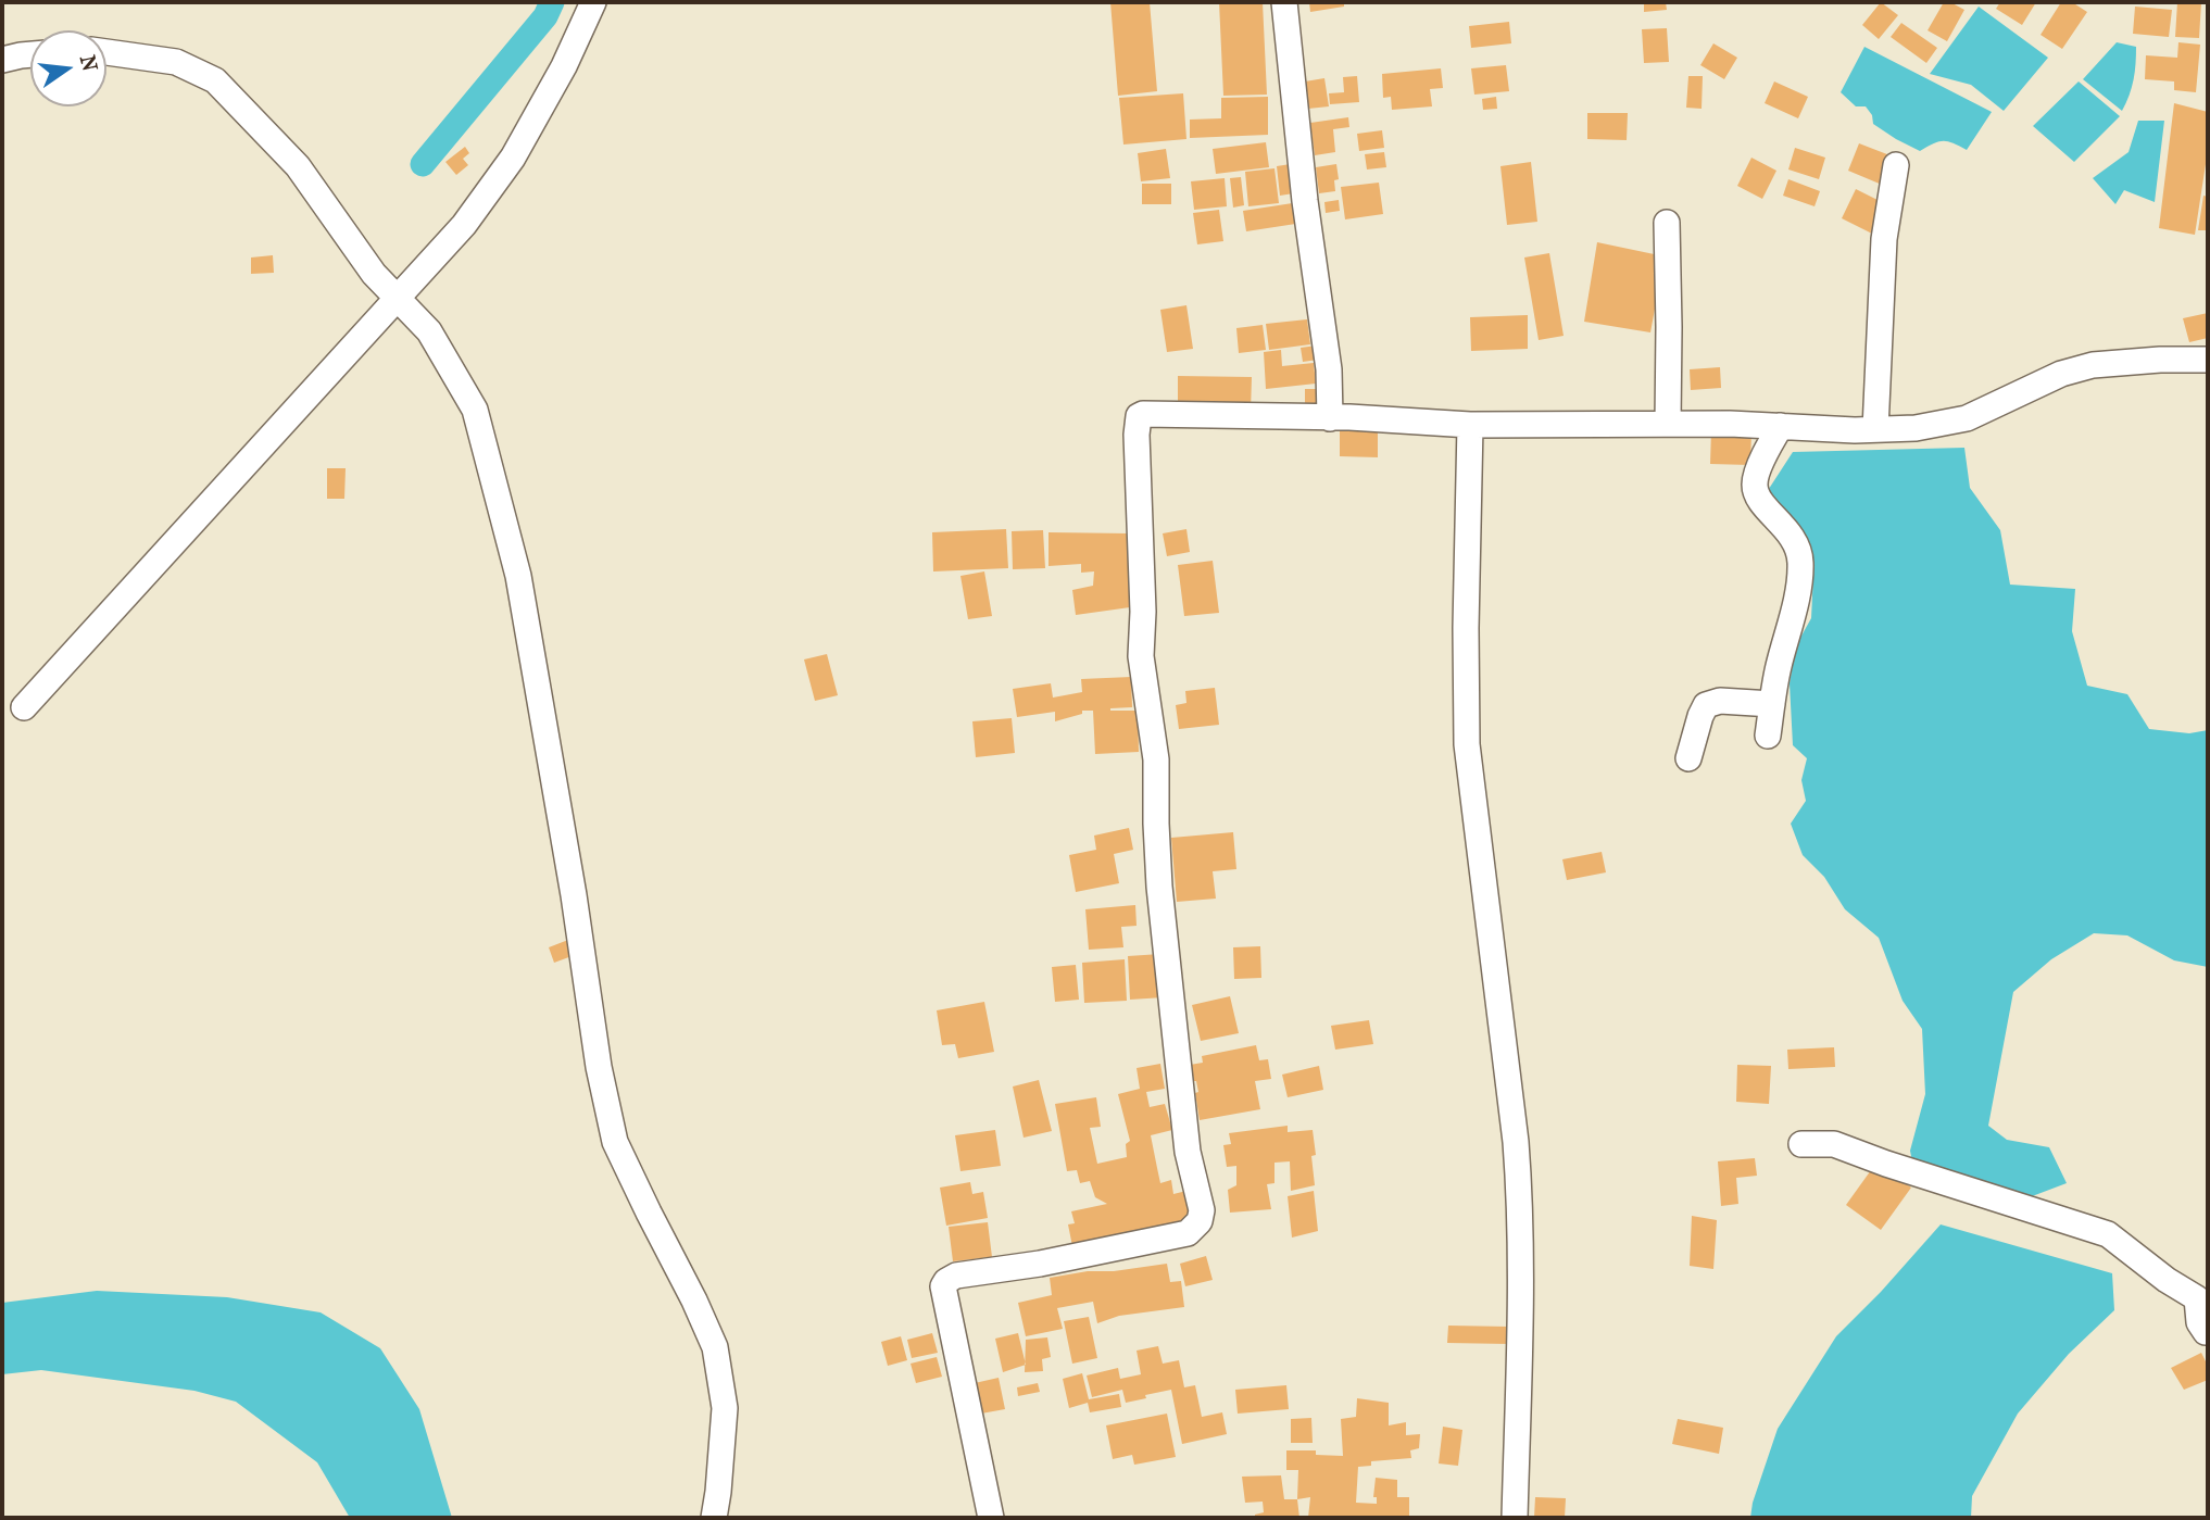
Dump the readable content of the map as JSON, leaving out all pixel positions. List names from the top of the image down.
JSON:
{
  "north": "right"
}
